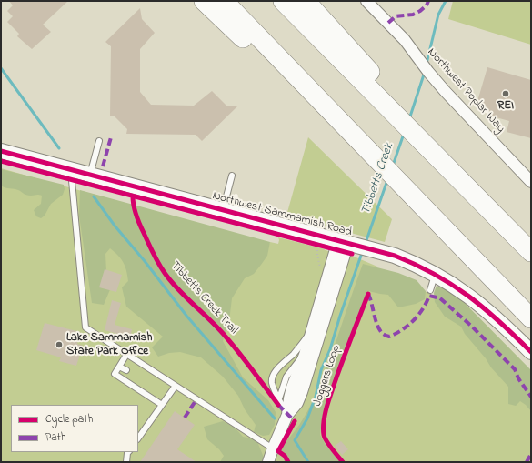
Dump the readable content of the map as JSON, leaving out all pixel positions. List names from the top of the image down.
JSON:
{
  "streets": {
    "street": ["Northwest Poplar Way", "Northwest Sammamish Road"],
    "cycle path": ["Tibbetts Creek Trail", "Joggers Loop"]
  },
  "water": ["Tibbetts Creek"],
  "places": ["REI", "Lake Sammamish State Park Office"],
  "legend": ["Cycle path", "Path"]
}
